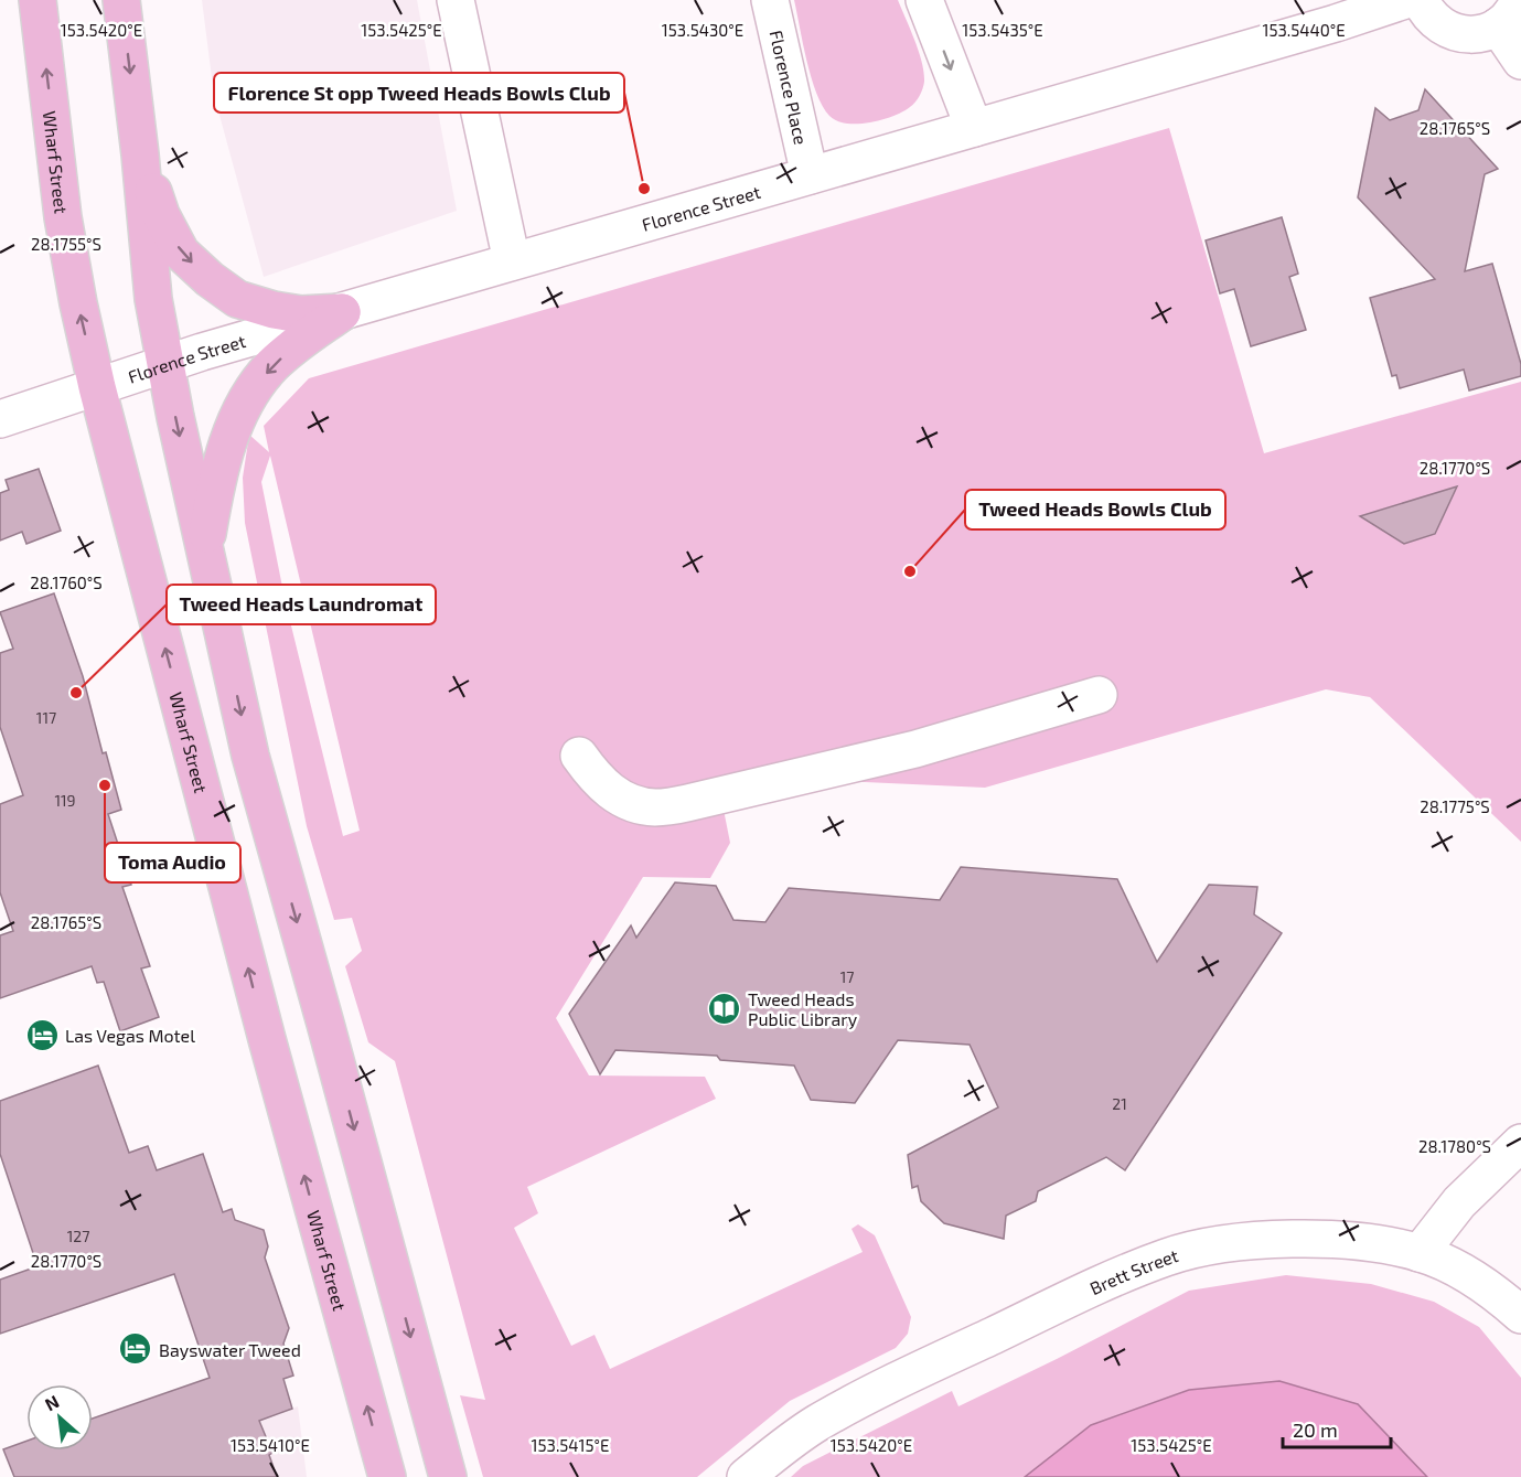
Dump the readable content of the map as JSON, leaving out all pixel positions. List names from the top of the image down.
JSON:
{
  "streets": {
    "main road": ["Wharf Street"],
    "street": ["Florence Place", "Florence Street", "Brett Street"]
  },
  "crossings": [
    ["Florence Place", "Florence Street"],
    ["Wharf Street", "Florence Street"]
  ],
  "places": {
    "other": [
      "Florence St opp Tweed Heads Bowls Club",
      "Tweed Heads Bowls Club",
      "Tweed Heads Laundromat",
      "Toma Audio"
    ],
    "library": ["Tweed Heads Public Library"],
    "hotel": ["Las Vegas Motel", "Bayswater Tweed"]
  },
  "house_numbers": [
    "117",
    "119",
    "17",
    "21",
    "127"
  ],
  "scale_bar": "20 m",
  "north": "top left",
  "coordinates": [
    "153.5420°E",
    "153.5425°E",
    "153.5430°E",
    "153.5435°E",
    "153.5440°E",
    "28.1765°S",
    "28.1755°S",
    "28.1770°S",
    "28.1760°S",
    "28.1775°S",
    "28.1780°S",
    "153.5410°E",
    "153.5415°E"
  ]
}
